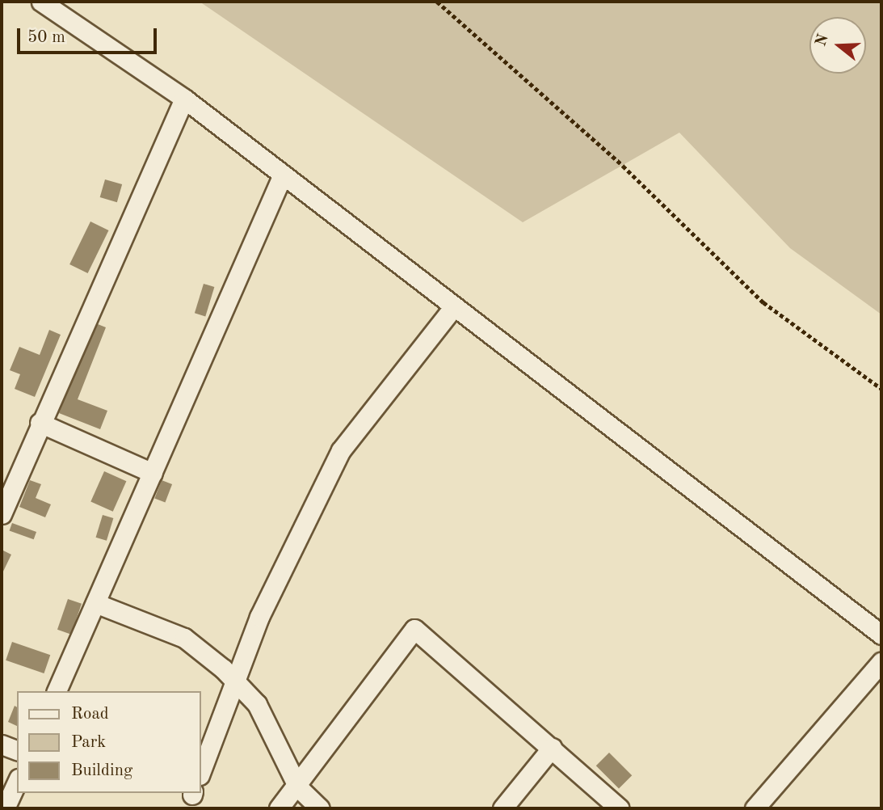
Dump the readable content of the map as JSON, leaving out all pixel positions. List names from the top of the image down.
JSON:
{
  "legend": ["Road", "Park", "Building"],
  "scale_bar": "50 m",
  "north": "left"
}
